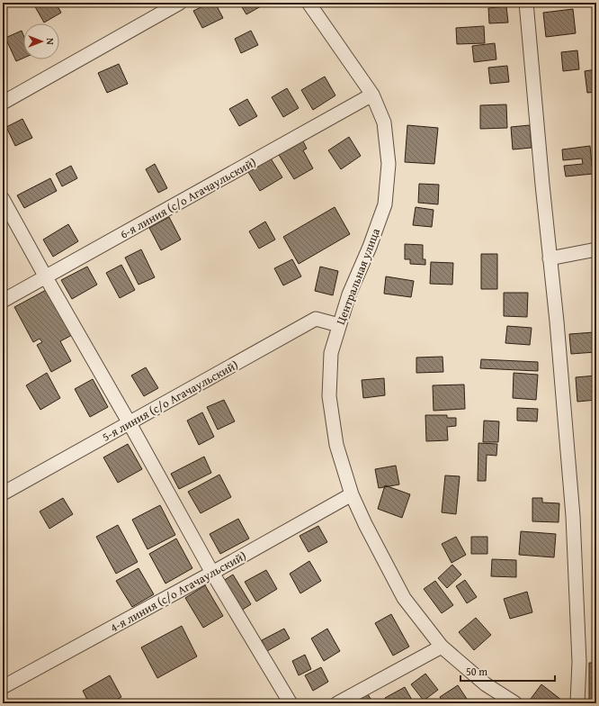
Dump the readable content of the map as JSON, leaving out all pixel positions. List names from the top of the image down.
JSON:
{
  "streets": {
    "street": [
      "6-я линия (с/о Агачаульский)",
      "Центральная улица",
      "5-я линия (с/о Агачаульский)",
      "4-я линия (с/о Агачаульский)"
    ]
  },
  "crossings": [
    ["6-я линия (с/о Агачаульский)", "Центральная улица"],
    ["Центральная улица", "5-я линия (с/о Агачаульский)"],
    ["Центральная улица", "4-я линия (с/о Агачаульский)"]
  ],
  "scale_bar": "50 m",
  "north": "right"
}
